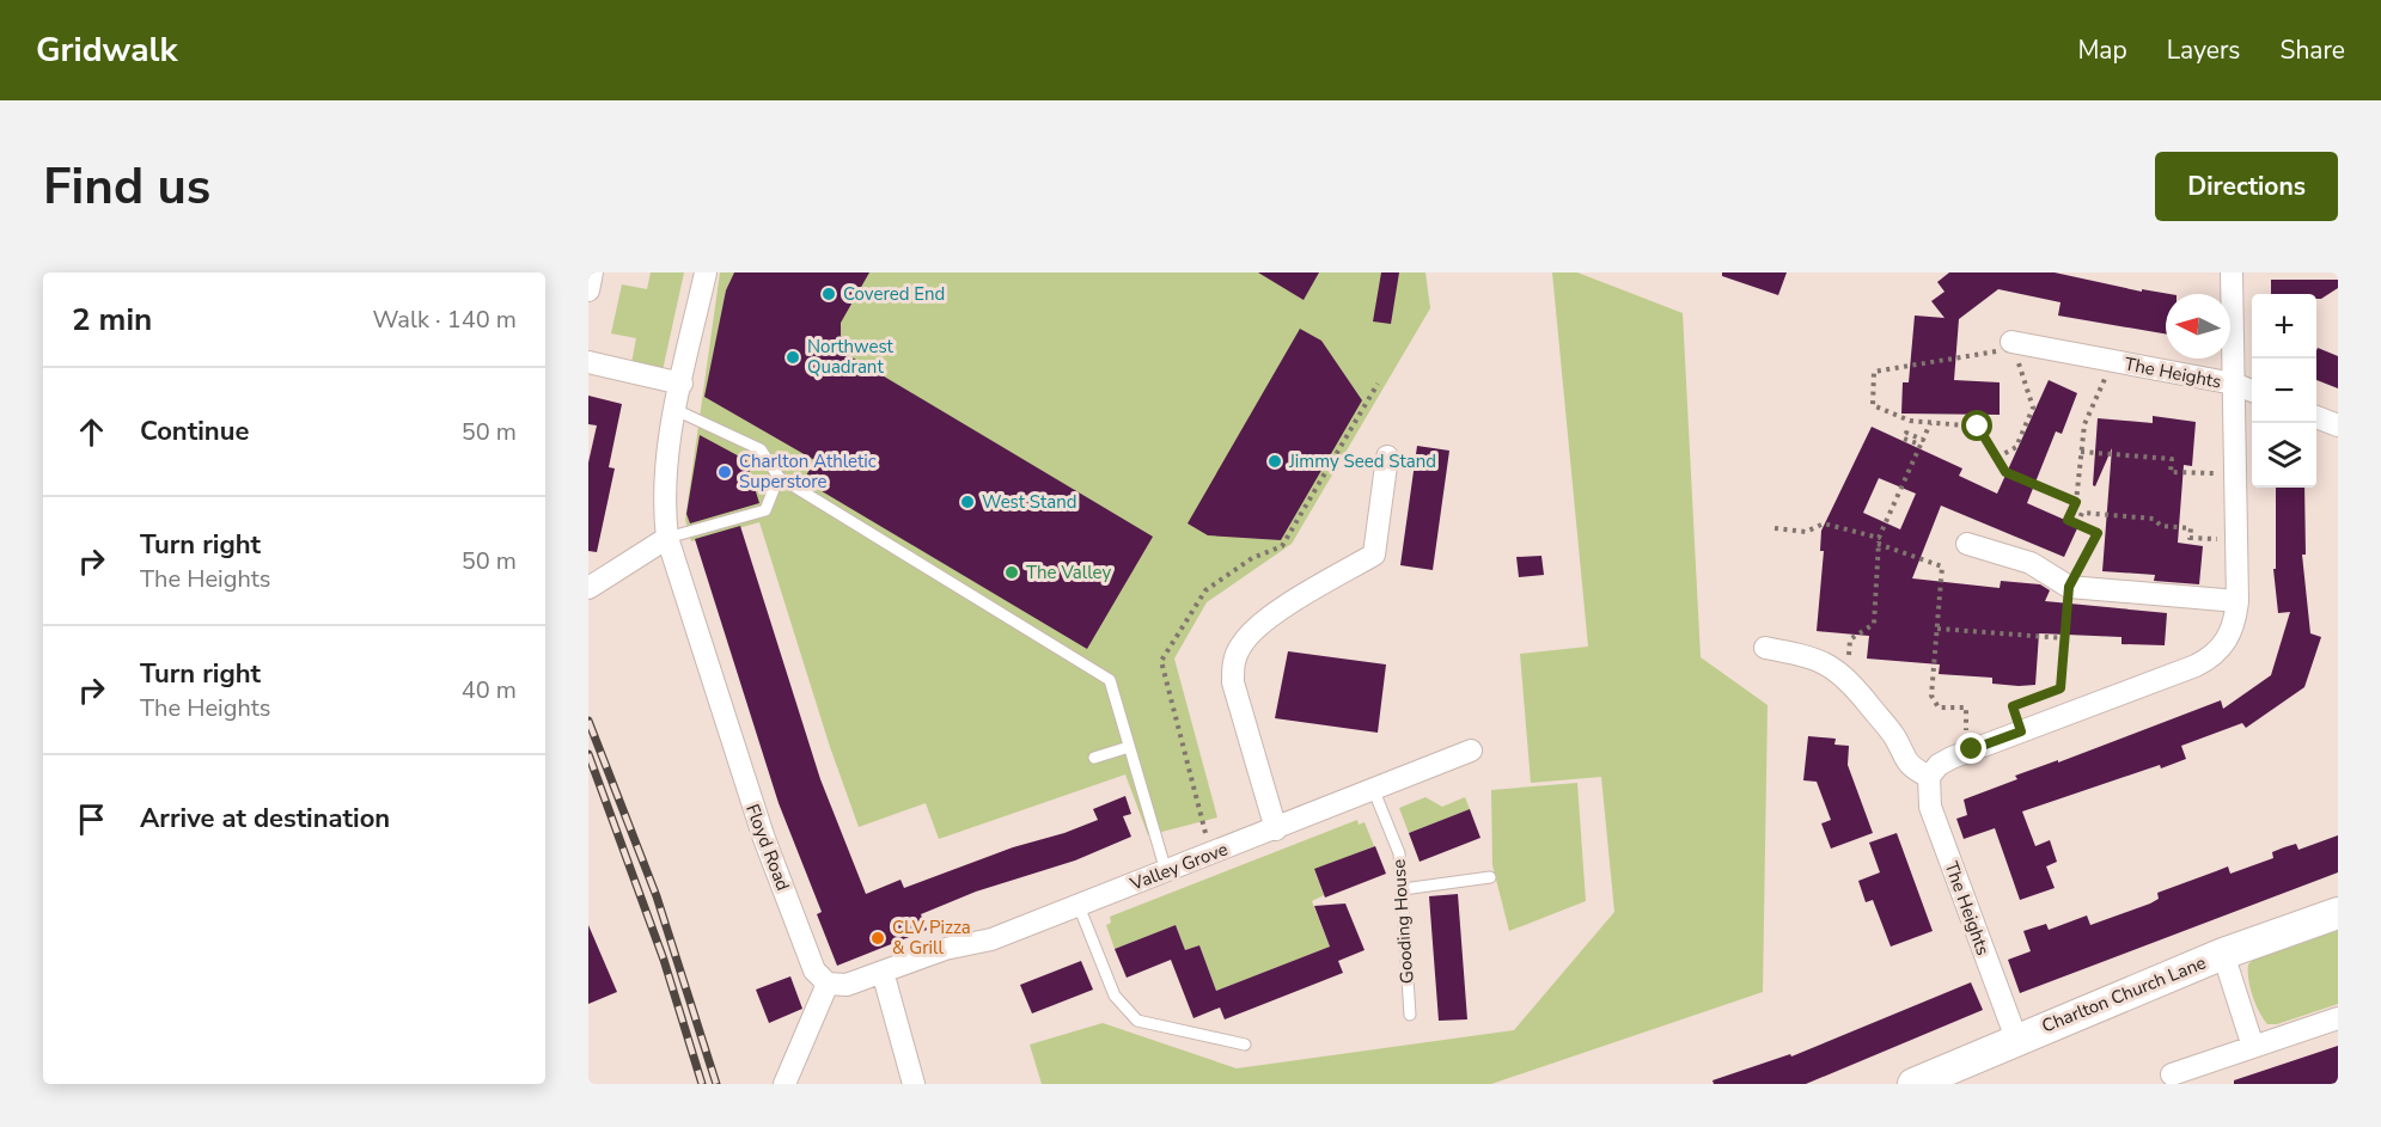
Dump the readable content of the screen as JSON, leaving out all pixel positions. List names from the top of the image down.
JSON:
{
  "streets": {
    "street": [
      "The Heights",
      "Floyd Road",
      "Valley Grove",
      "Charlton Church Lane"
    ],
    "lane": ["Gooding House"]
  },
  "crossings": [
    ["The Heights", "Charlton Church Lane"],
    ["Valley Grove", "Gooding House"]
  ],
  "places": [
    "Covered End",
    "Northwest Quadrant",
    "Jimmy Seed Stand",
    "Charlton Athletic Superstore",
    "West Stand",
    "The Valley",
    "CLV Pizza & Grill"
  ],
  "north": "left",
  "page": {
    "header": "Gridwalk",
    "nav": ["Map", "Layers", "Share"],
    "buttons": "Directions",
    "title": "Find us",
    "heading": ["2 min", "Walk · 140 m"],
    "map_buttons": ["+", "−"],
    "list": [
      ["Continue", "50 m"],
      ["Turn right", "The Heights", "50 m"],
      ["Turn right", "The Heights", "40 m"],
      "Arrive at destination"
    ]
  }
}
